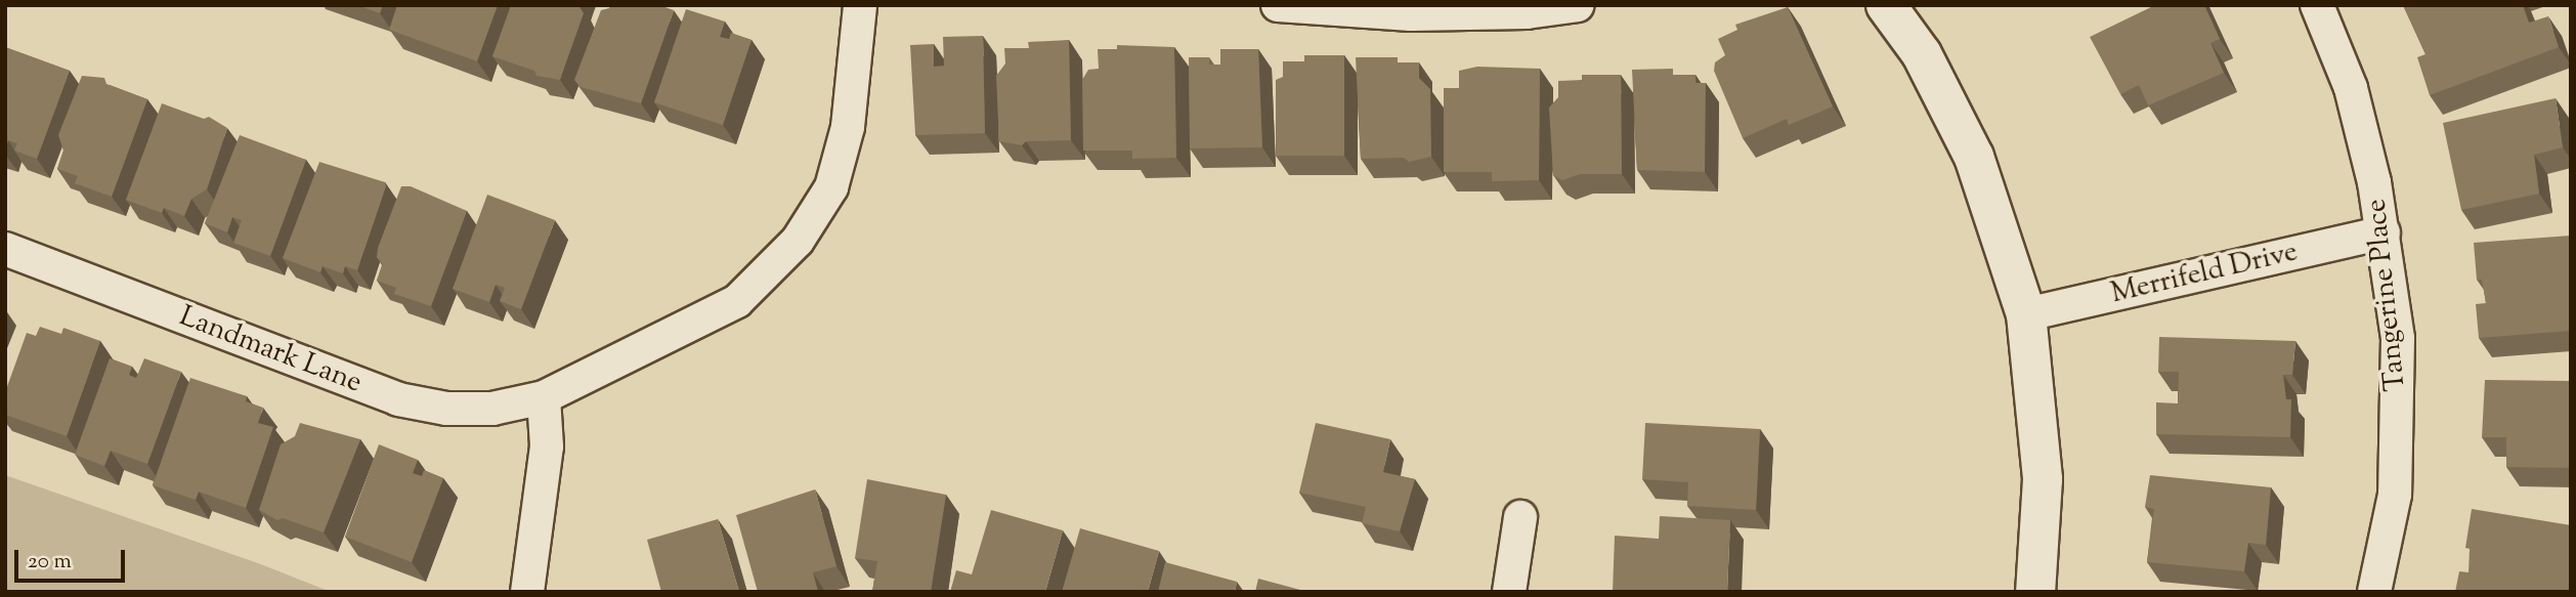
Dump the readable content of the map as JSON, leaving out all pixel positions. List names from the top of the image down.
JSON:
{
  "streets": {
    "street": ["Merrifeld Drive", "Tangerine Place", "Landmark Lane"]
  },
  "crossings": [
    ["Merrifeld Drive", "Tangerine Place"]
  ],
  "scale_bar": "20 m"
}
